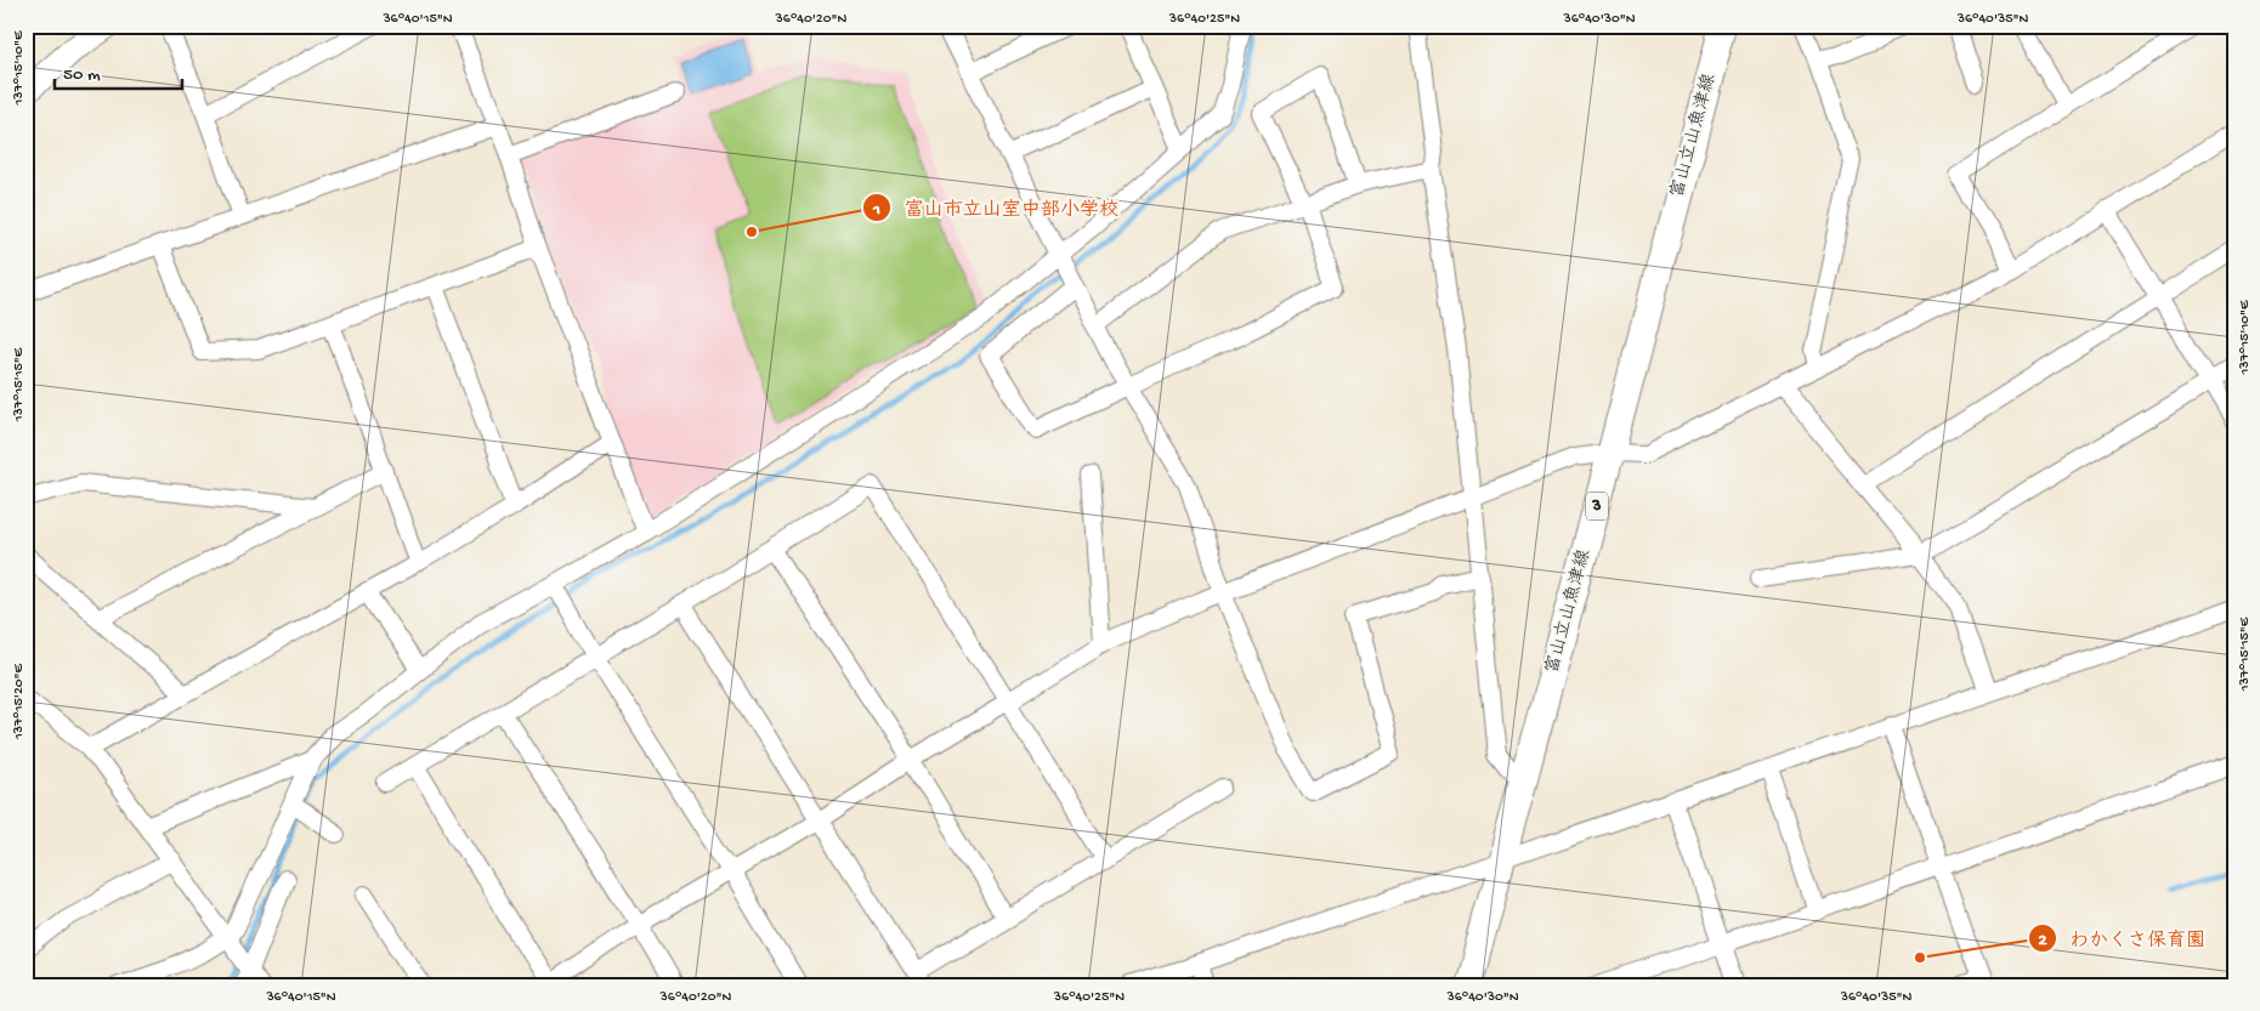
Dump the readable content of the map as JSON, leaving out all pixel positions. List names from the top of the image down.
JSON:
{
  "streets": {
    "main road": ["富山立山魚津線", "3"]
  },
  "places": ["富山市立山室中部小学校", "わかくさ保育園"],
  "scale_bar": "50 m",
  "coordinates": [
    "36°40'15\"N",
    "36°40'20\"N",
    "36°40'25\"N",
    "36°40'30\"N",
    "36°40'35\"N",
    "137°15'10\"E",
    "137°15'15\"E",
    "137°15'20\"E"
  ]
}
